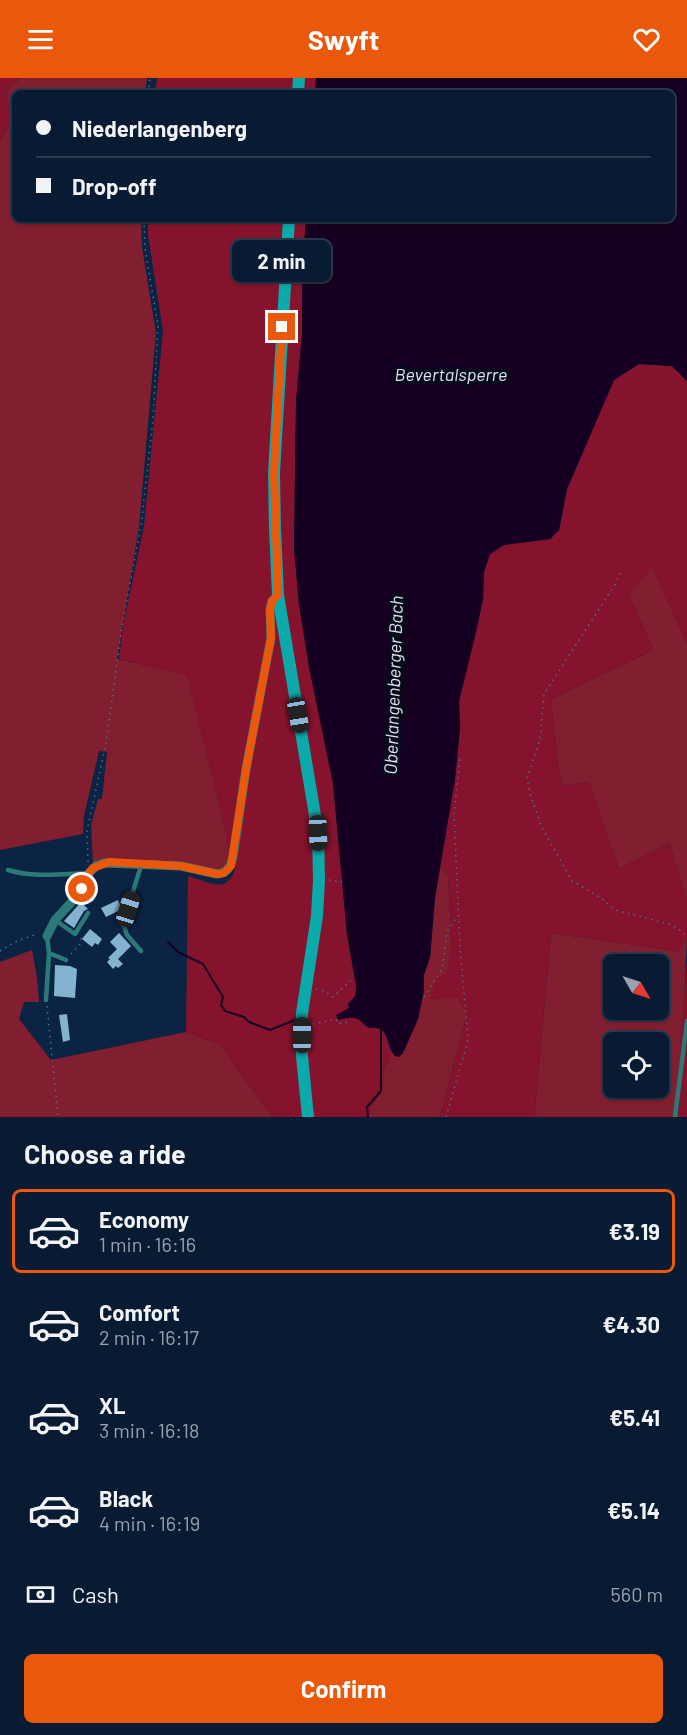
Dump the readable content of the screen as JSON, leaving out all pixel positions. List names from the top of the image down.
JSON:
{
  "water": ["Bevertalsperre", "Oberlangenberger Bach"],
  "north": "bottom right",
  "page": {
    "header": "Swyft",
    "banner": ["Niederlangenberg", "Drop-off"],
    "bubble": "2 min",
    "heading": "Choose a ride",
    "list": [
      {
        "name": "Economy",
        "note": "1 min · 16:16",
        "value": "€3.19"
      },
      {
        "name": "Comfort",
        "note": "2 min · 16:17",
        "value": "€4.30"
      },
      {
        "name": "XL",
        "note": "3 min · 16:18",
        "value": "€5.41"
      },
      {
        "name": "Black",
        "note": "4 min · 16:19",
        "value": "€5.14"
      }
    ],
    "pay": ["Cash", "560 m"],
    "buttons": "Confirm"
  }
}
